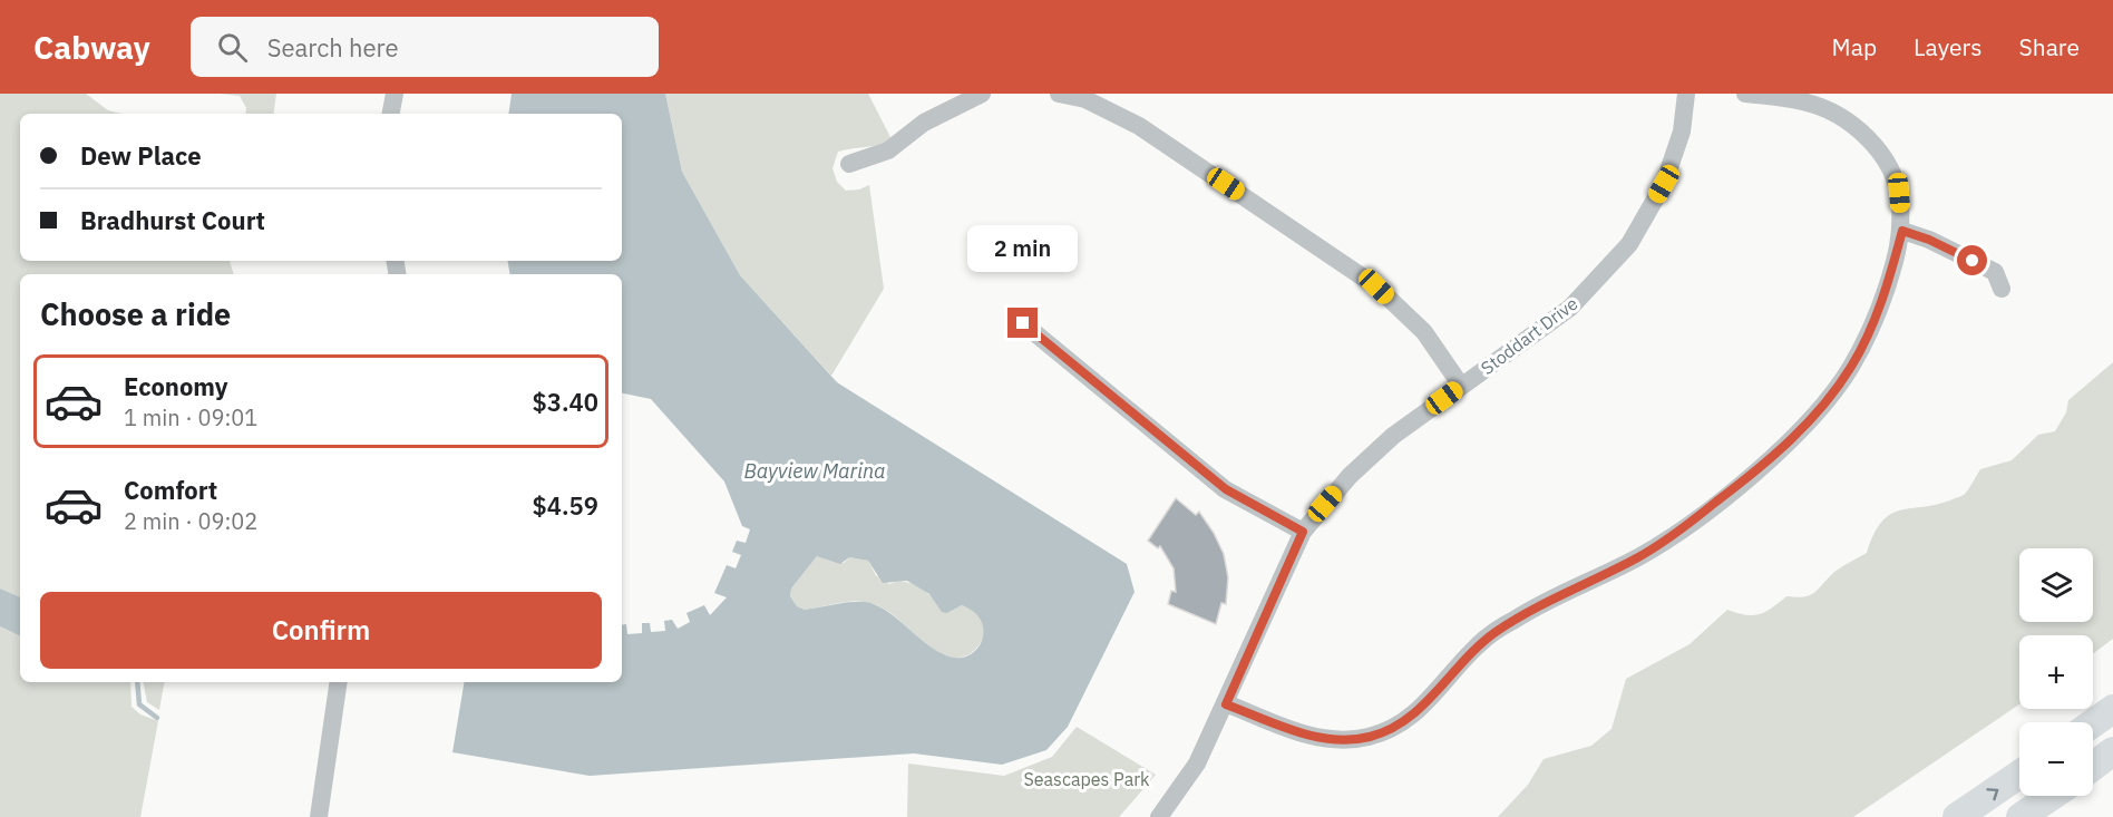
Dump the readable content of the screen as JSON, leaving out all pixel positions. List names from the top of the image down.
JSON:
{
  "streets": {
    "street": ["Stoddart Drive"]
  },
  "water": ["Bayview Marina"],
  "parks": ["Seascapes Park"],
  "page": {
    "header": "Cabway",
    "search": "Search here",
    "nav": ["Map", "Layers", "Share"],
    "banner": ["Dew Place", "Bradhurst Court"],
    "bubble": "2 min",
    "heading": "Choose a ride",
    "list": [
      {
        "name": "Economy",
        "note": "1 min · 09:01",
        "value": "$3.40"
      },
      {
        "name": "Comfort",
        "note": "2 min · 09:02",
        "value": "$4.59"
      }
    ],
    "map_buttons": ["+", "−"],
    "buttons": "Confirm"
  }
}
